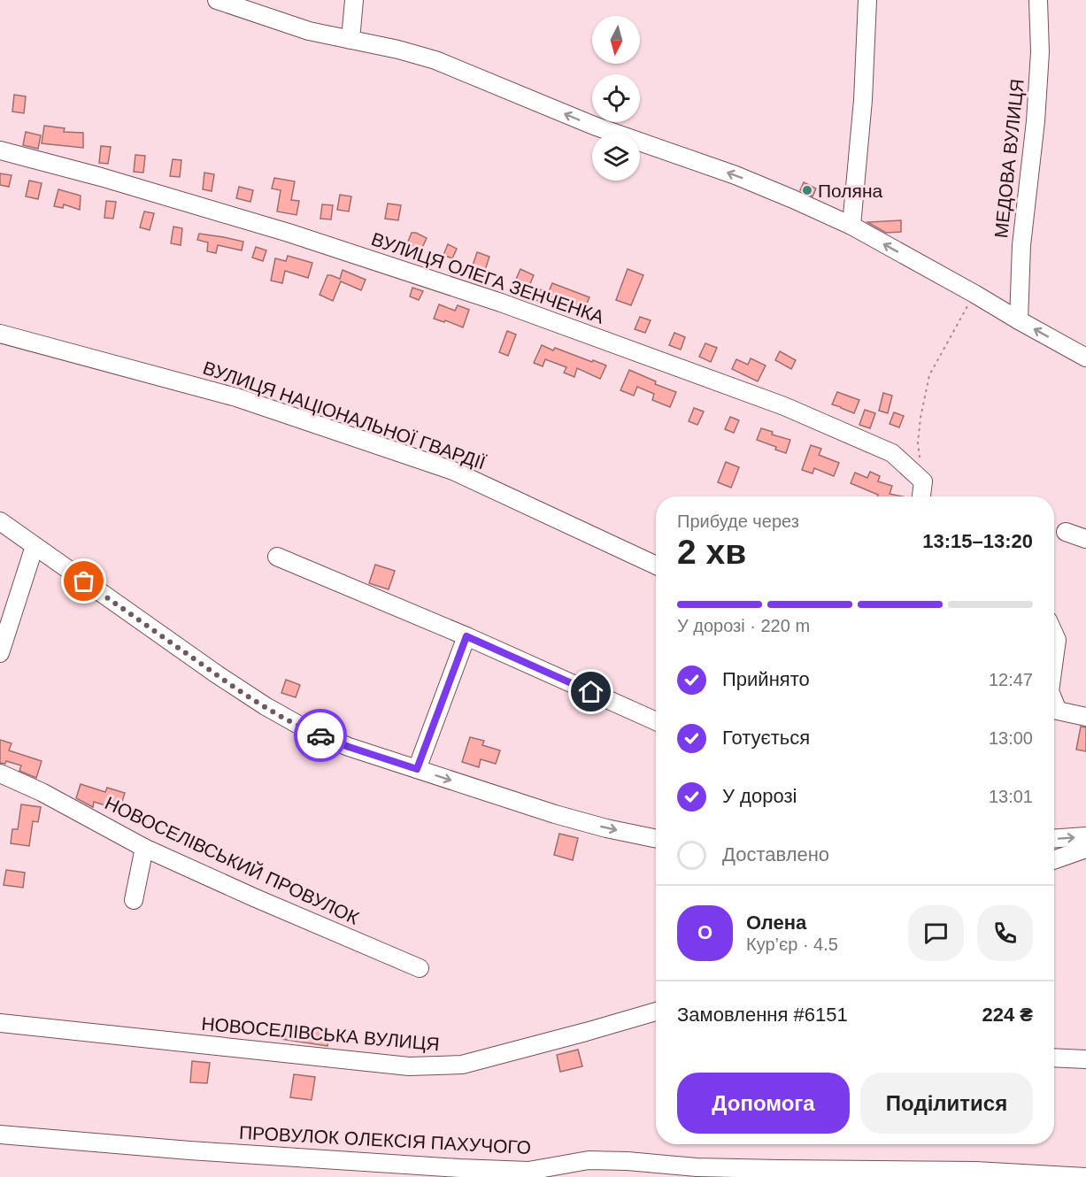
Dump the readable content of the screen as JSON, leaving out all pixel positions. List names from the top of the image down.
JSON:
{
  "streets": {
    "street": [
      "МЕДОВА ВУЛИЦЯ",
      "ВУЛИЦЯ ОЛЕГА ЗЕНЧЕНКА",
      "ВУЛИЦЯ НАЦІОНАЛЬНОЇ ГВАРДІЇ",
      "НОВОСЕЛІВСЬКИЙ ПРОВУЛОК",
      "НОВОСЕЛІВСЬКА ВУЛИЦЯ",
      "ПРОВУЛОК ОЛЕКСІЯ ПАХУЧОГО"
    ]
  },
  "places": ["Поляна"],
  "north": "bottom",
  "page": {
    "heading": ["2 хв", "Прибуде через", "13:15–13:20"],
    "panel": [
      "Олена",
      "Кур’єр · 4.5",
      "Замовлення #6151",
      "224 ₴"
    ],
    "bar": "У дорозі · 220 m",
    "list": [
      ["Прийнято", "12:47"],
      ["Готується", "13:00"],
      ["У дорозі", "13:01"],
      "Доставлено"
    ],
    "round": "О",
    "buttons": ["Допомога", "Поділитися"]
  }
}
